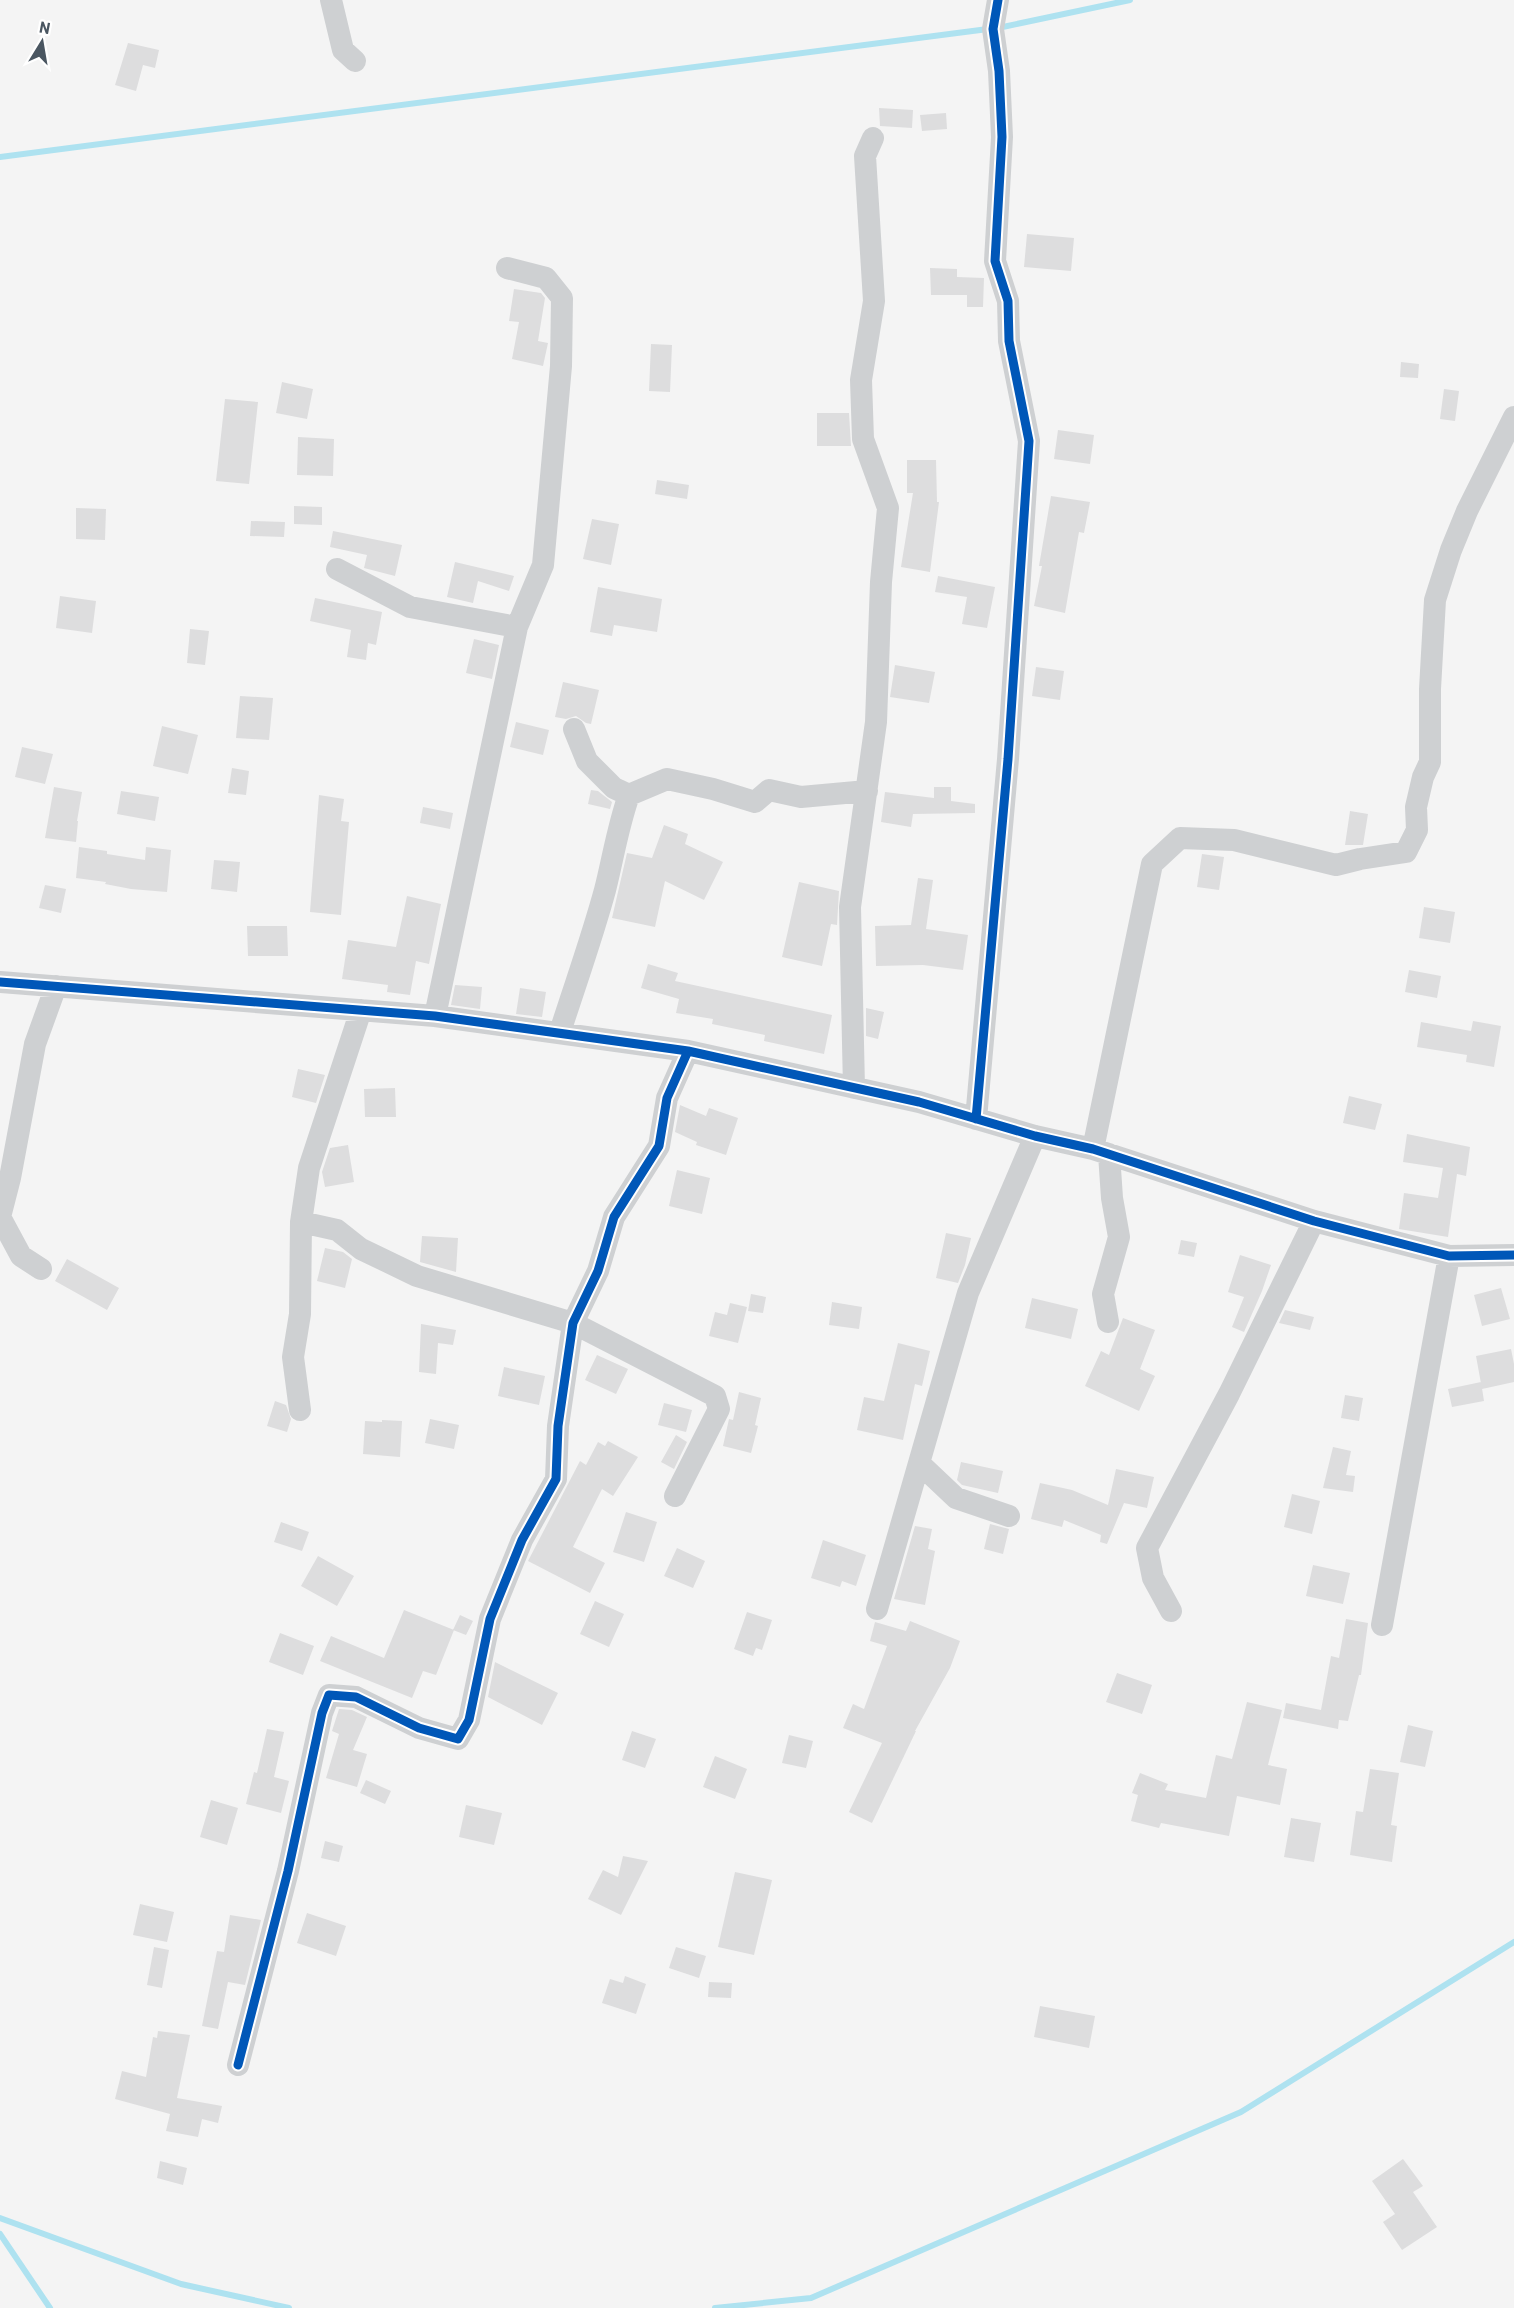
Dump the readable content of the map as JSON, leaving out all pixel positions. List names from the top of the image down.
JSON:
{
  "north": "top"
}
